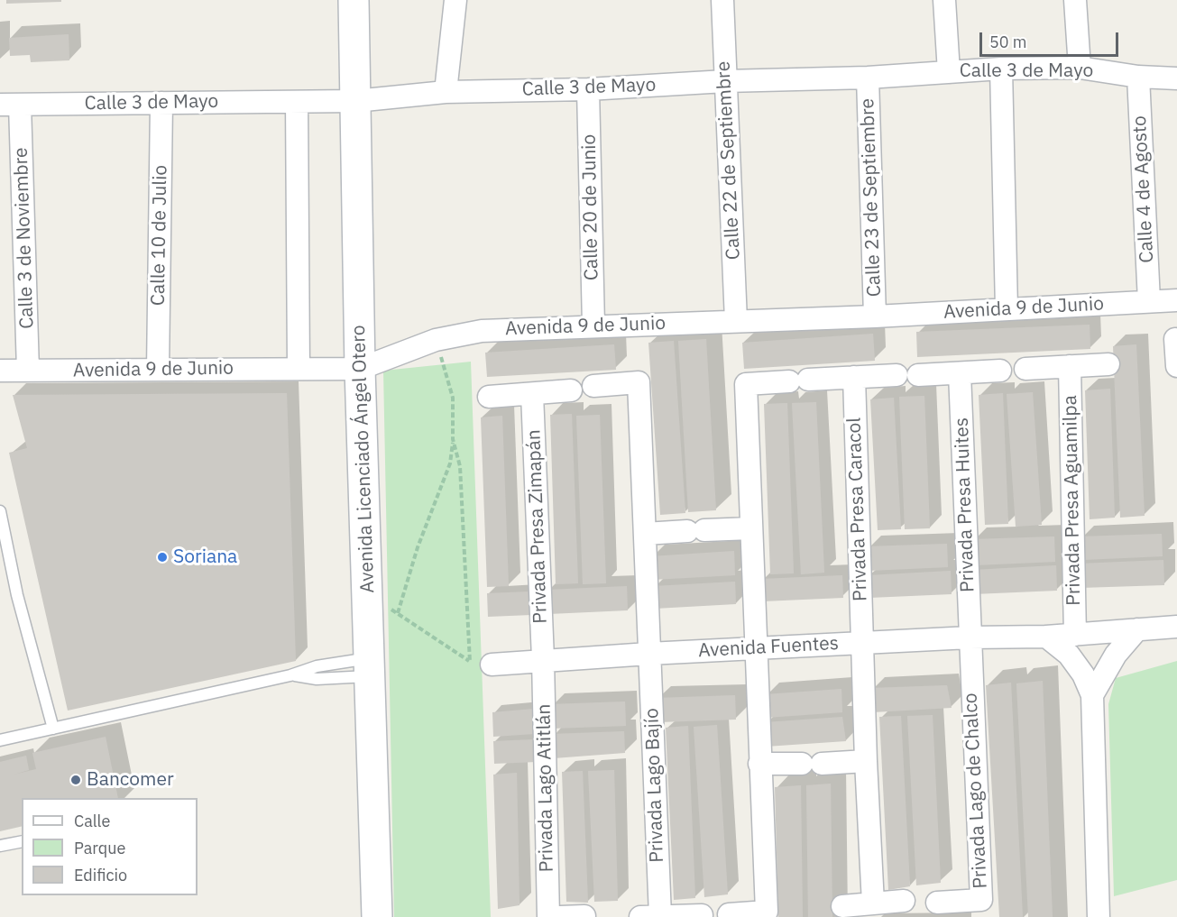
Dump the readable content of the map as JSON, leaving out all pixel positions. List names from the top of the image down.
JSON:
{
  "streets": {
    "main road": ["Avenida Licenciado Ángel Otero"],
    "street": [
      "Calle 3 de Mayo",
      "Calle 22 de Septiembre",
      "Calle 4 de Agosto",
      "Calle 23 de Septiembre",
      "Calle 20 de Junio",
      "Calle 10 de Julio",
      "Calle 3 de Noviembre",
      "Avenida 9 de Junio",
      "Privada Presa Aguamilpa",
      "Privada Presa Huites",
      "Privada Presa Caracol",
      "Privada Presa Zimapán",
      "Avenida Fuentes",
      "Privada Lago Bajío",
      "Privada Lago Atitlán",
      "Privada Lago de Chalco"
    ]
  },
  "crossings": [
    ["Calle 3 de Mayo", "Calle 22 de Septiembre"],
    ["Calle 3 de Mayo", "Calle 4 de Agosto"],
    ["Calle 3 de Mayo", "Calle 23 de Septiembre"],
    ["Calle 3 de Mayo", "Calle 20 de Junio"],
    ["Calle 3 de Mayo", "Calle 10 de Julio"],
    ["Calle 3 de Mayo", "Calle 3 de Noviembre"],
    ["Calle 3 de Mayo", "Avenida Licenciado Ángel Otero"],
    ["Calle 22 de Septiembre", "Avenida 9 de Junio"],
    ["Calle 4 de Agosto", "Avenida 9 de Junio"],
    ["Calle 23 de Septiembre", "Avenida 9 de Junio"],
    ["Calle 20 de Junio", "Avenida 9 de Junio"],
    ["Calle 10 de Julio", "Avenida 9 de Junio"],
    ["Calle 3 de Noviembre", "Avenida 9 de Junio"],
    ["Avenida 9 de Junio", "Avenida Licenciado Ángel Otero"],
    ["Privada Presa Aguamilpa", "Avenida Fuentes"],
    ["Privada Presa Huites", "Avenida Fuentes"],
    ["Privada Presa Huites", "Privada Lago de Chalco"],
    ["Privada Presa Caracol", "Avenida Fuentes"],
    ["Privada Presa Zimapán", "Avenida Fuentes"],
    ["Privada Presa Zimapán", "Privada Lago Atitlán"],
    ["Avenida Fuentes", "Privada Lago Bajío"],
    ["Avenida Fuentes", "Privada Lago Atitlán"],
    ["Avenida Fuentes", "Privada Lago de Chalco"]
  ],
  "places": ["Soriana", "Bancomer"],
  "legend": ["Calle", "Parque", "Edificio"],
  "scale_bar": "50 m"
}
